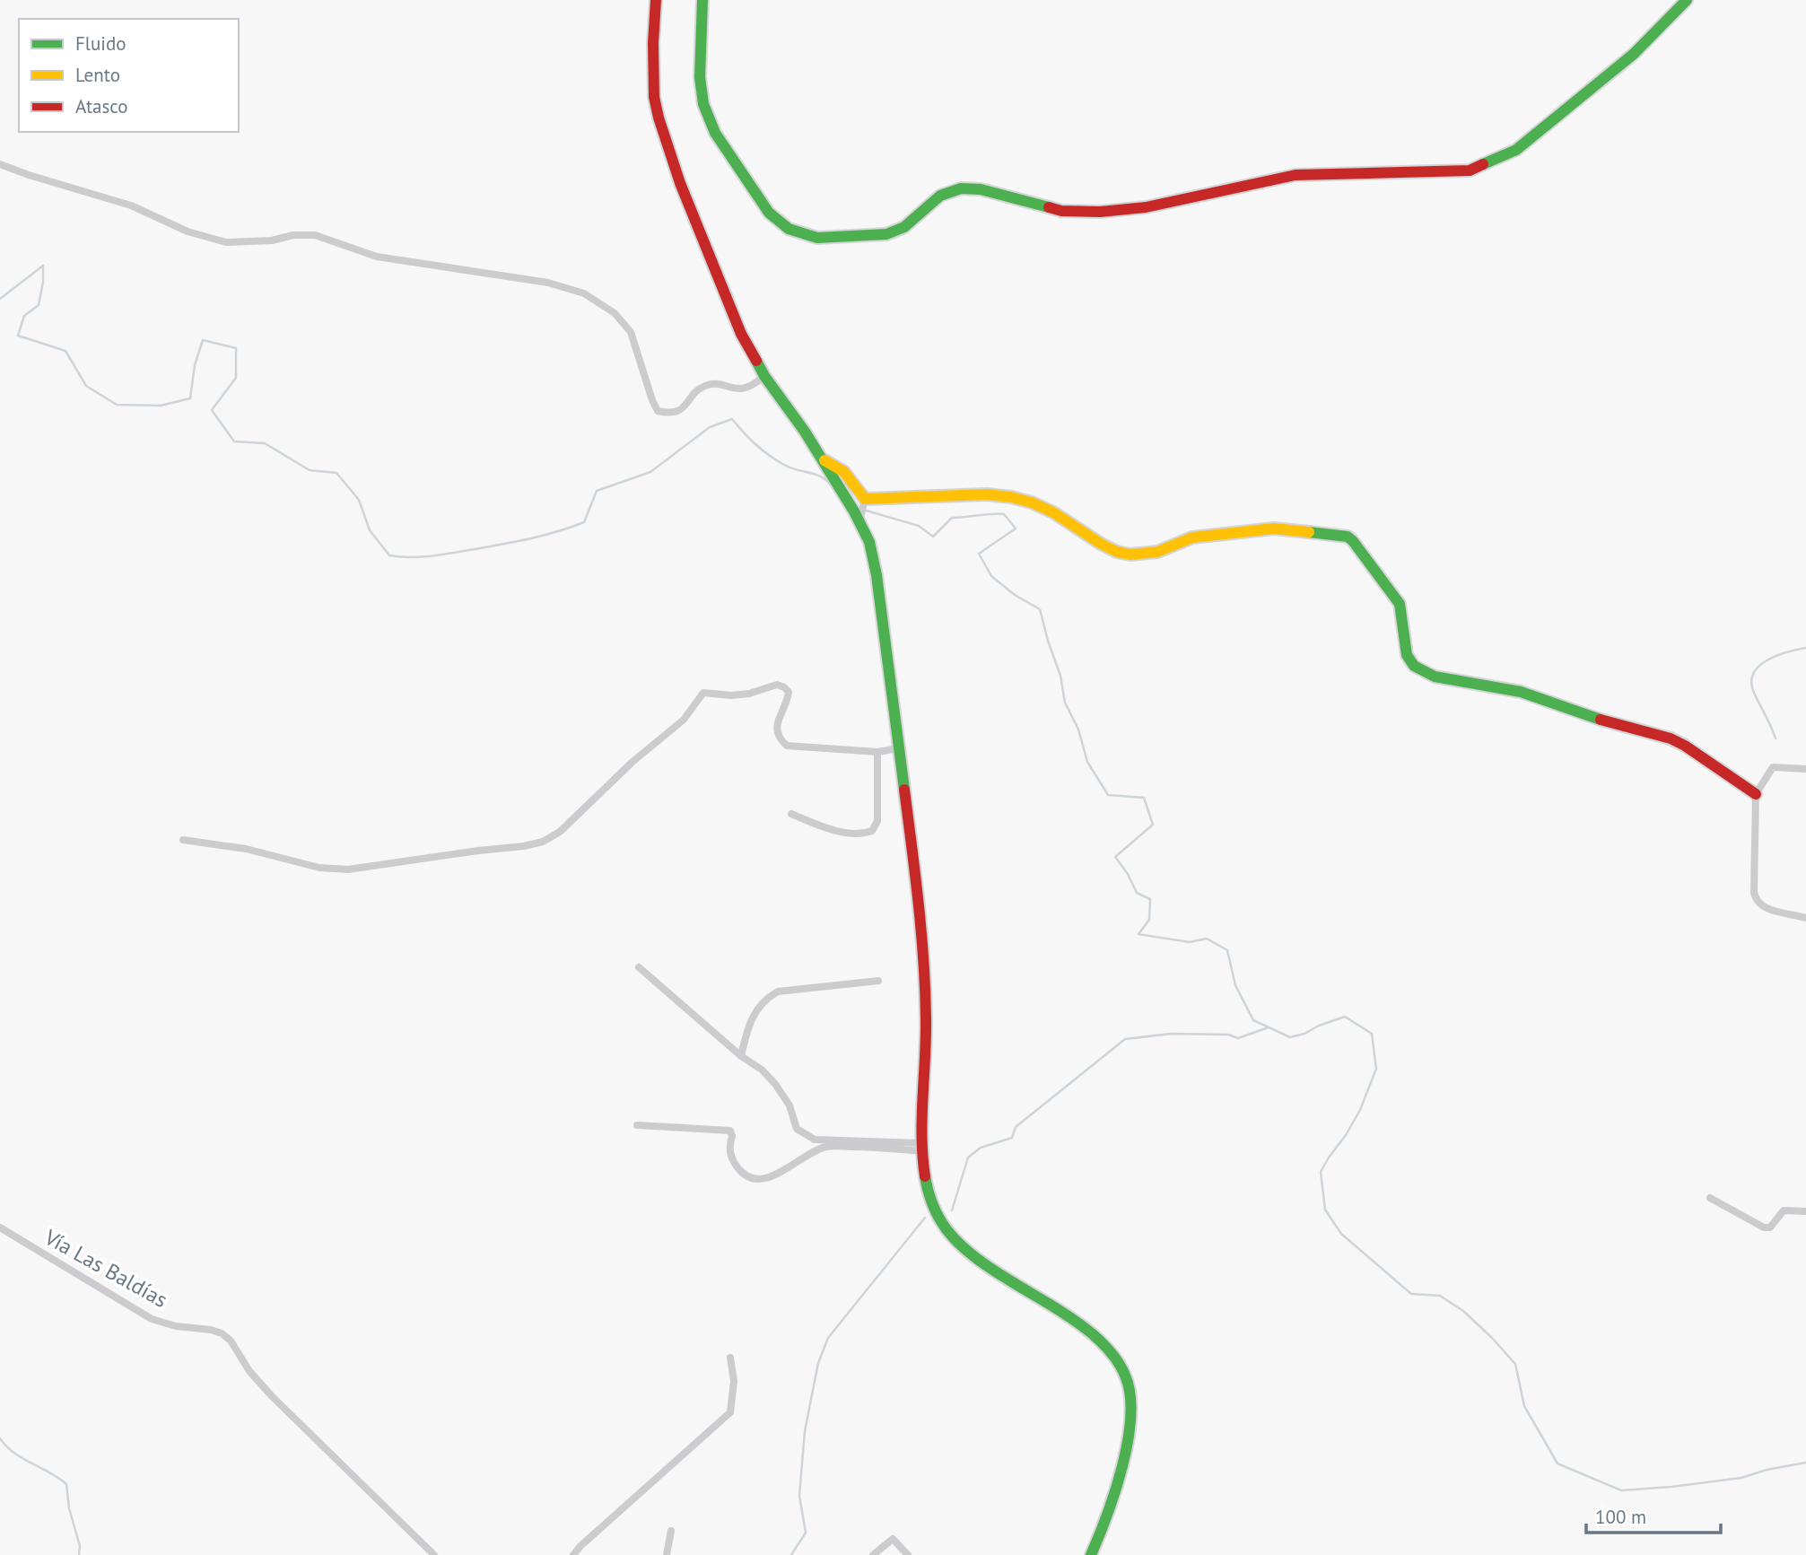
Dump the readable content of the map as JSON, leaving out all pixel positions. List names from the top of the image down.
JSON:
{
  "streets": {
    "street": ["Vía Las Baldías"]
  },
  "legend": ["Fluido", "Lento", "Atasco"],
  "scale_bar": "100 m"
}
